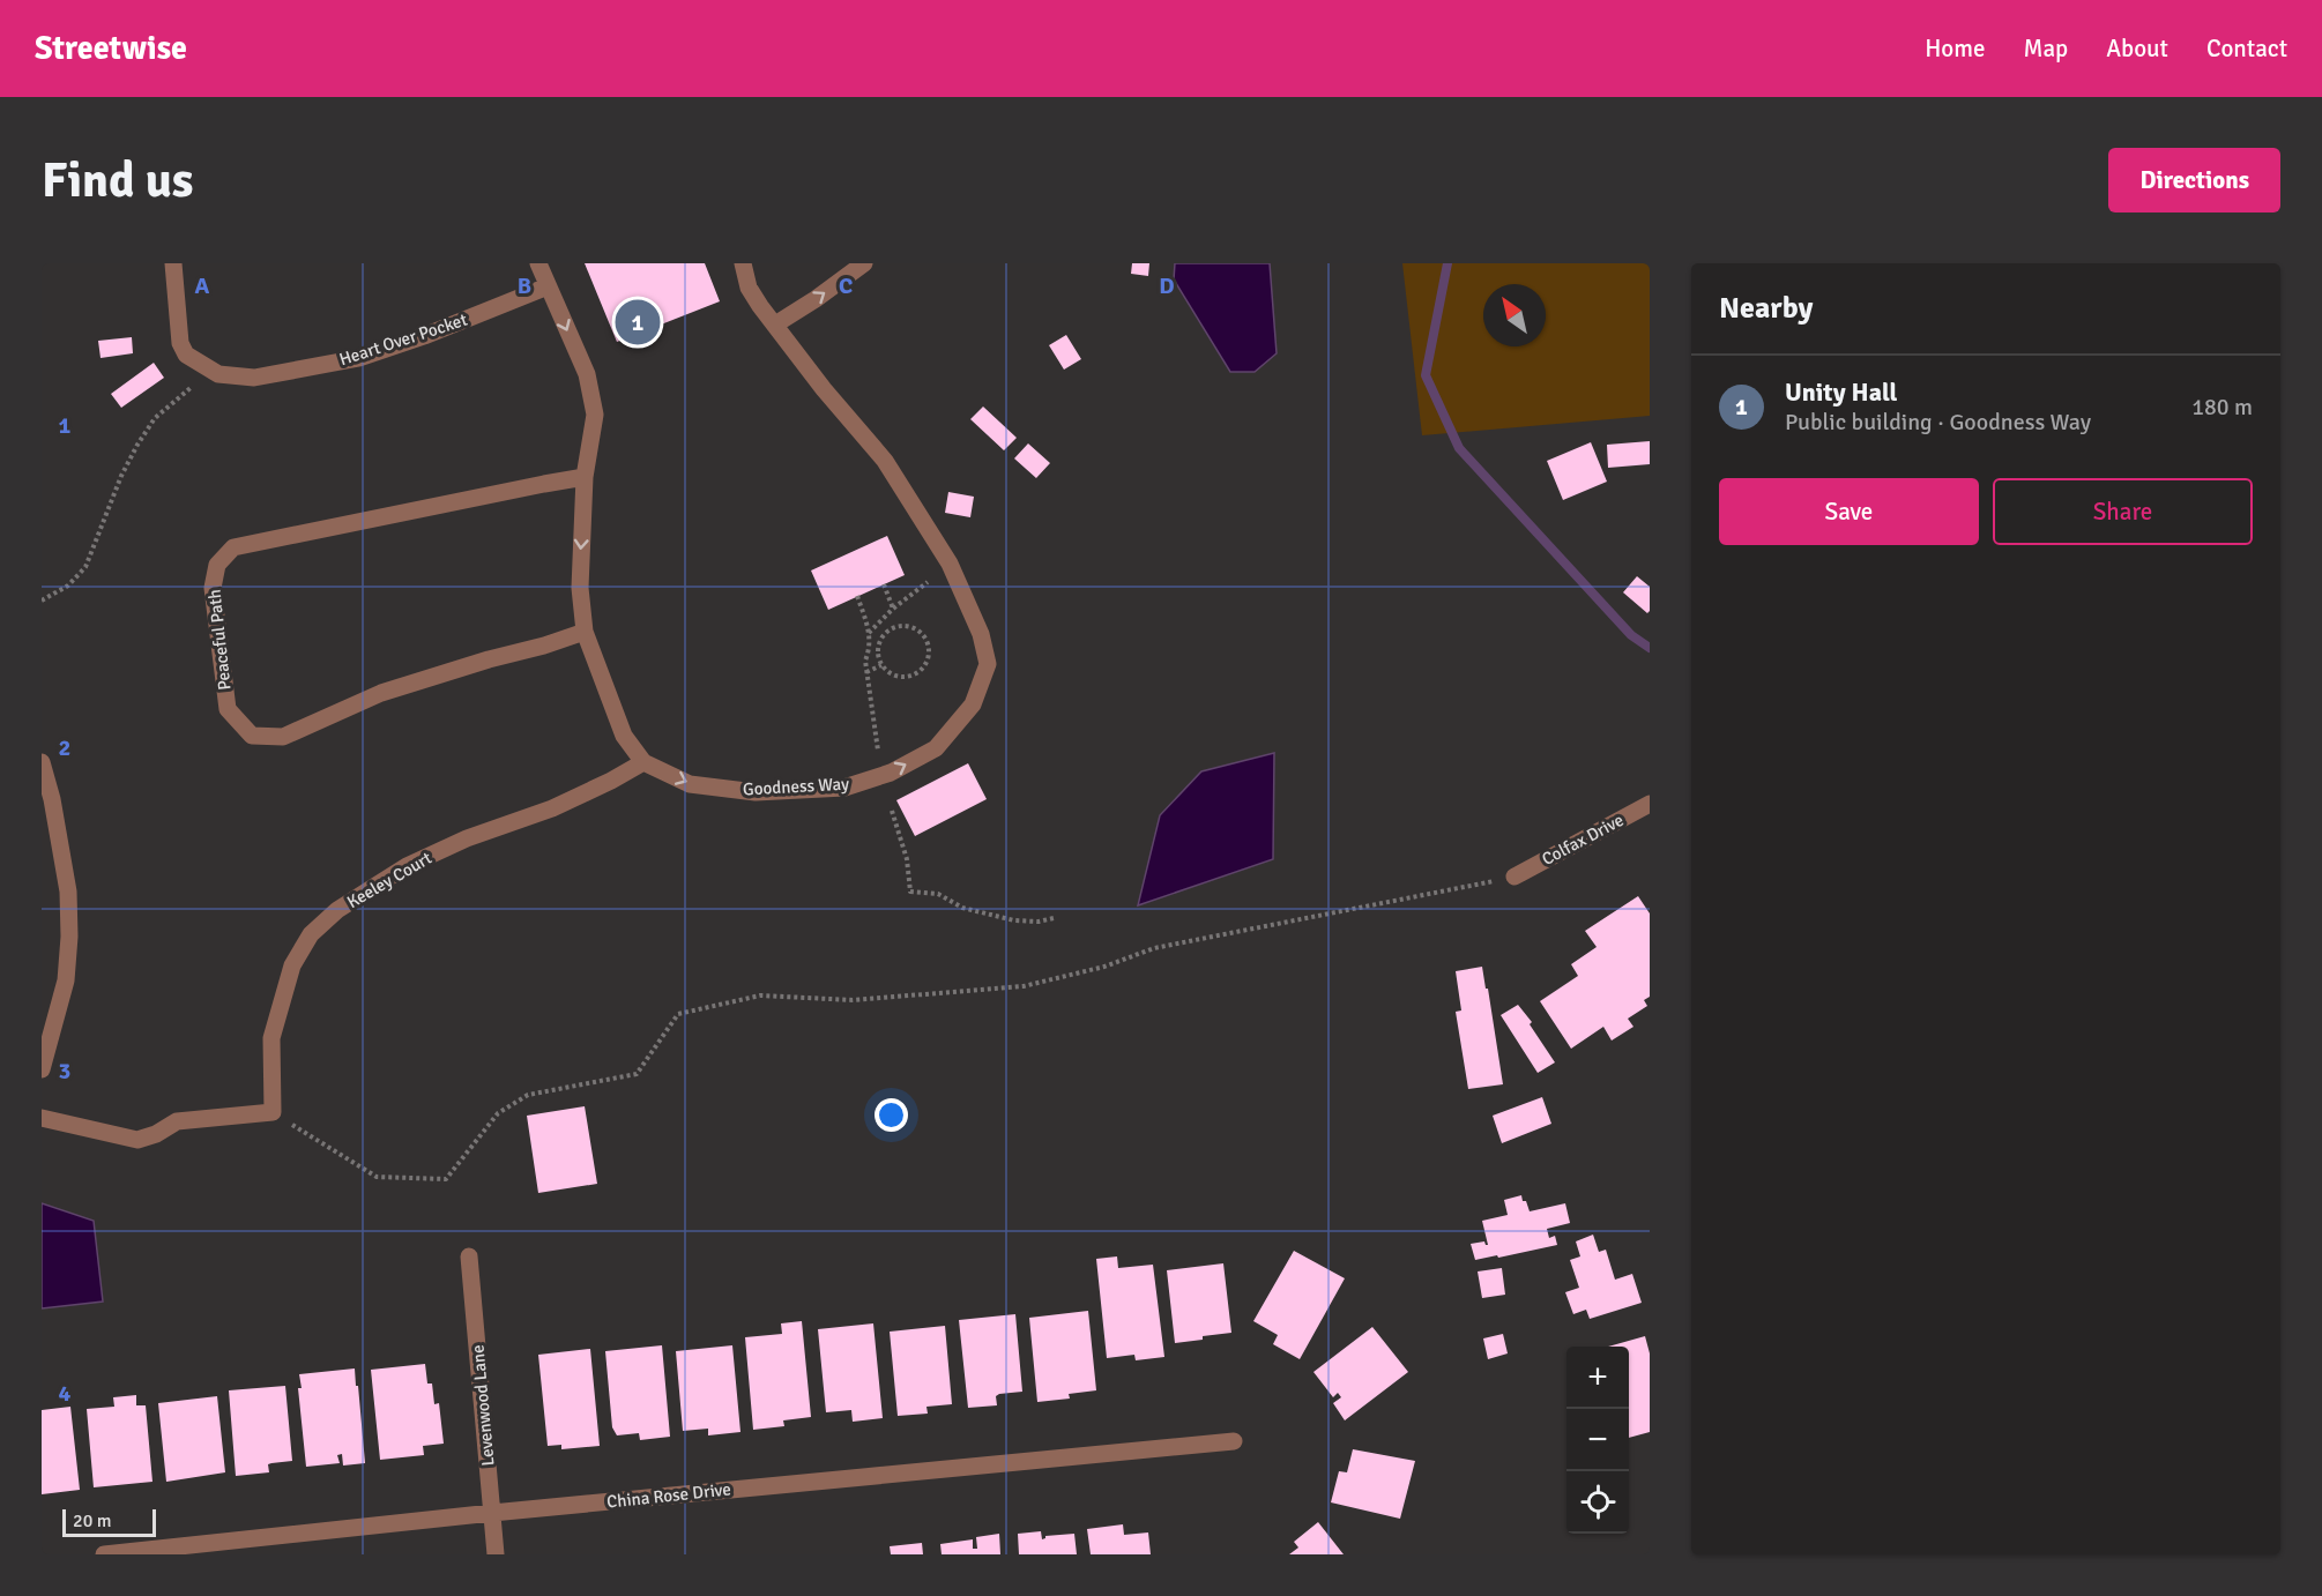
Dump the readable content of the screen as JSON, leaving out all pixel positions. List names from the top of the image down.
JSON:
{
  "streets": {
    "street": [
      "Heart Over Pocket",
      "Peaceful Path",
      "Goodness Way",
      "Colfax Drive",
      "Keeley Court",
      "Levenwood Lane",
      "China Rose Drive"
    ]
  },
  "crossings": [
    ["Heart Over Pocket", "Goodness Way"],
    ["Peaceful Path", "Goodness Way"],
    ["Goodness Way", "Keeley Court"],
    ["Levenwood Lane", "China Rose Drive"]
  ],
  "scale_bar": "20 m",
  "north": "top left",
  "page": {
    "header": "Streetwise",
    "nav": [
      "Home",
      "Map",
      "About",
      "Contact"
    ],
    "buttons": [
      "Directions",
      ["Save", "Share"]
    ],
    "title": "Find us",
    "heading": "Nearby",
    "pins": "1",
    "list": [
      {
        "mark": "1",
        "name": "Unity Hall",
        "note": "Public building · Goodness Way",
        "value": "180 m"
      }
    ],
    "map_buttons": ["+", "−"],
    "scale": "20 m"
  },
  "grid": {
    "columns": [
      "A",
      "B",
      "C",
      "D"
    ],
    "rows": [
      "1",
      "2",
      "3",
      "4"
    ]
  }
}
